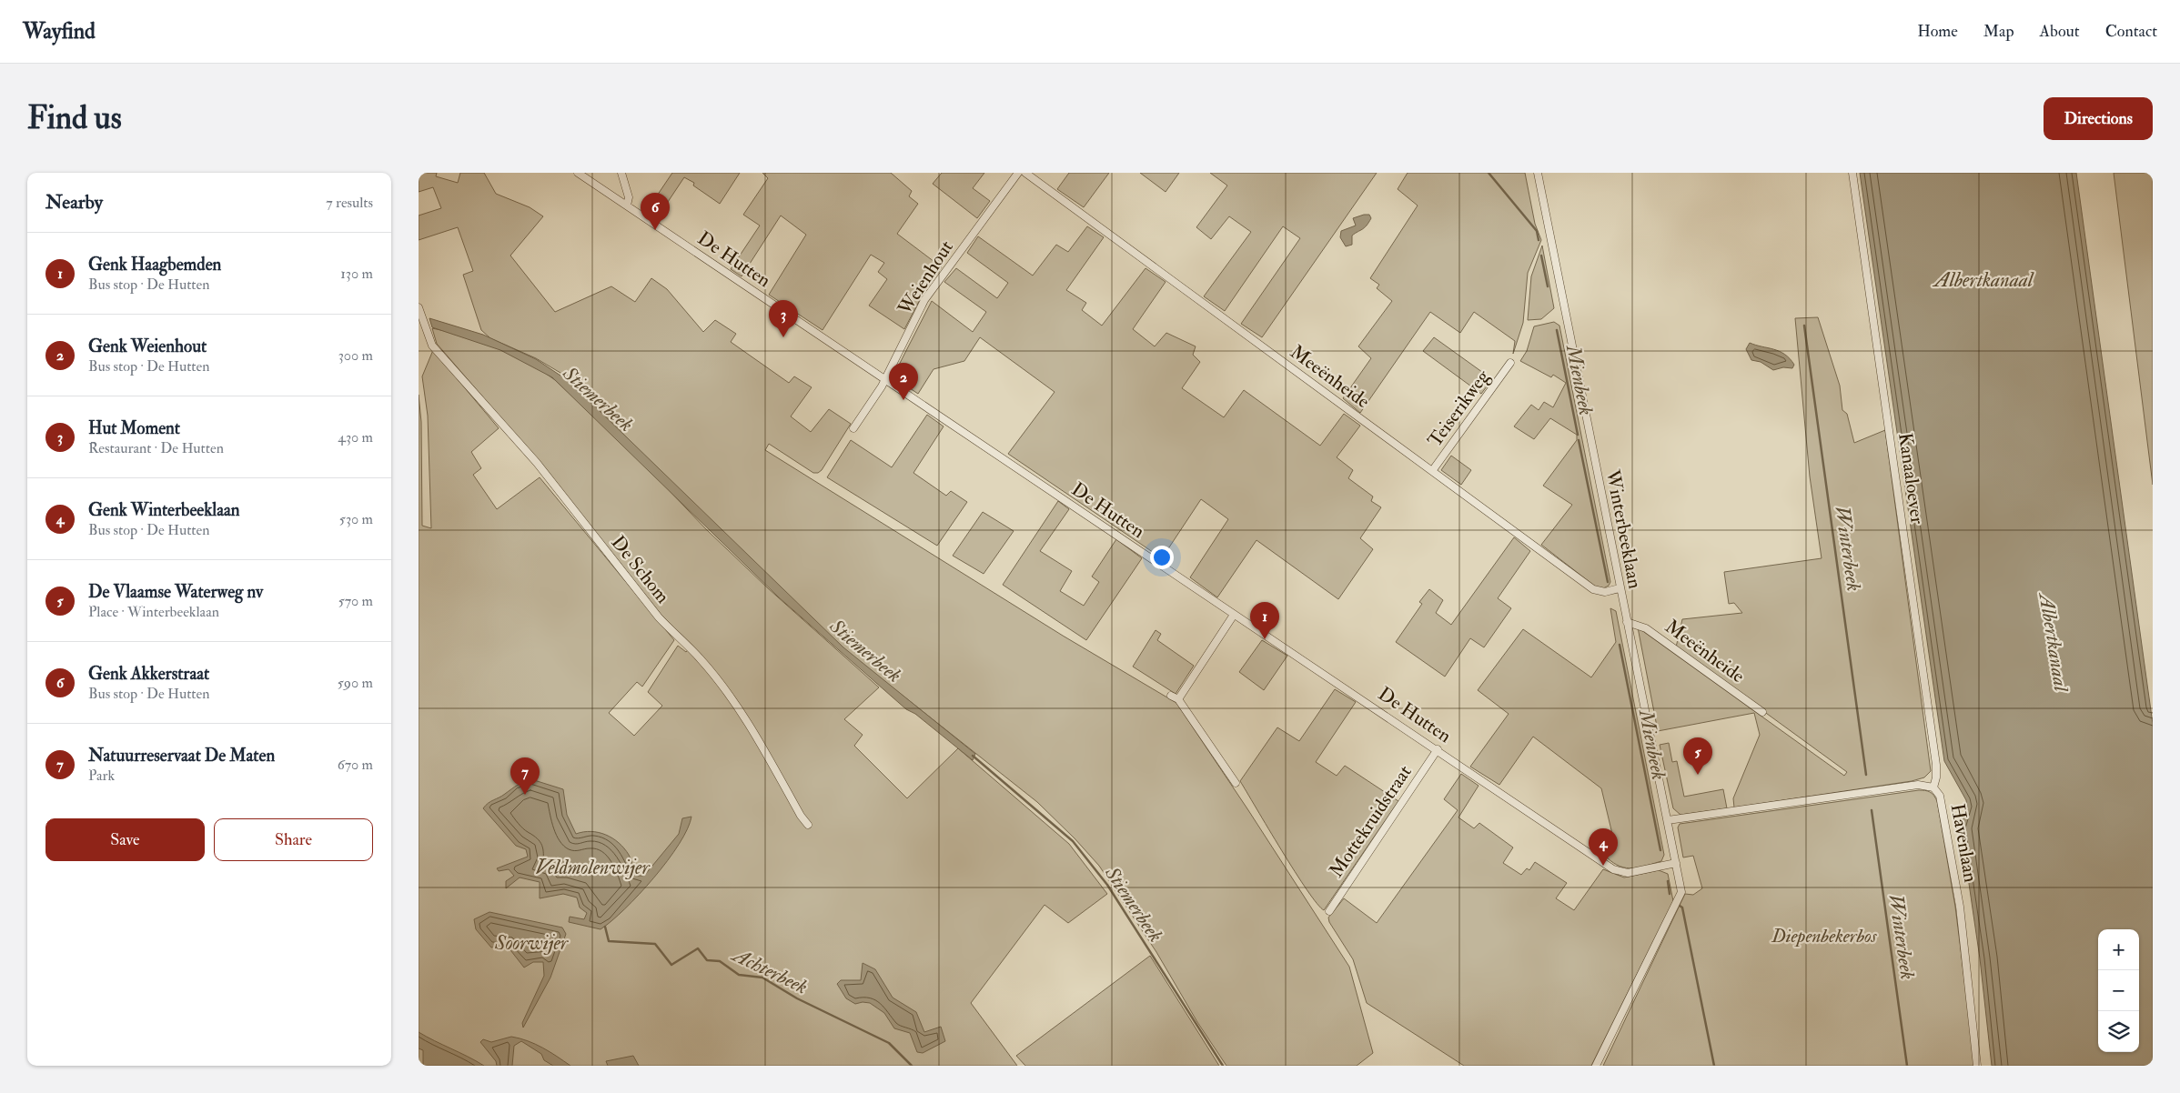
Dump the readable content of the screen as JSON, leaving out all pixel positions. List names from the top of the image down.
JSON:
{
  "streets": {
    "street": [
      "De Hutten",
      "Weienhout",
      "Meeënheide",
      "Teiserikweg",
      "Kanaaloever",
      "Winterbeeklaan",
      "De Schom",
      "Mottekruidstraat",
      "Havenlaan"
    ]
  },
  "crossings": [
    ["De Hutten", "Weienhout"],
    ["De Hutten", "Winterbeeklaan"],
    ["De Hutten", "Mottekruidstraat"],
    ["Meeënheide", "Teiserikweg"],
    ["Meeënheide", "Winterbeeklaan"],
    ["Kanaaloever", "Havenlaan"],
    ["Winterbeeklaan", "Havenlaan"]
  ],
  "water": [
    "Albertkanaal",
    "Mienbeek",
    "Stiemerbeek",
    "Winterbeek",
    "Veldmolenwijer",
    "Soorwijer",
    "Achterbeek"
  ],
  "parks": ["Diepenbekerbos"],
  "page": {
    "header": "Wayfind",
    "nav": [
      "Home",
      "Map",
      "About",
      "Contact"
    ],
    "buttons": [
      "Directions",
      ["Save", "Share"]
    ],
    "title": "Find us",
    "heading": ["Nearby", "7 results"],
    "pins": [
      "6",
      "3",
      "2",
      "1",
      "5",
      "7",
      "4"
    ],
    "list": [
      {
        "mark": "1",
        "name": "Genk Haagbemden",
        "note": "Bus stop · De Hutten",
        "value": "130 m"
      },
      {
        "mark": "2",
        "name": "Genk Weienhout",
        "note": "Bus stop · De Hutten",
        "value": "300 m"
      },
      {
        "mark": "3",
        "name": "Hut Moment",
        "note": "Restaurant · De Hutten",
        "value": "430 m"
      },
      {
        "mark": "4",
        "name": "Genk Winterbeeklaan",
        "note": "Bus stop · De Hutten",
        "value": "530 m"
      },
      {
        "mark": "5",
        "name": "De Vlaamse Waterweg nv",
        "note": "Place · Winterbeeklaan",
        "value": "570 m"
      },
      {
        "mark": "6",
        "name": "Genk Akkerstraat",
        "note": "Bus stop · De Hutten",
        "value": "590 m"
      },
      {
        "mark": "7",
        "name": "Natuurreservaat De Maten",
        "note": "Park",
        "value": "670 m"
      }
    ],
    "map_buttons": ["+", "−"]
  }
}
